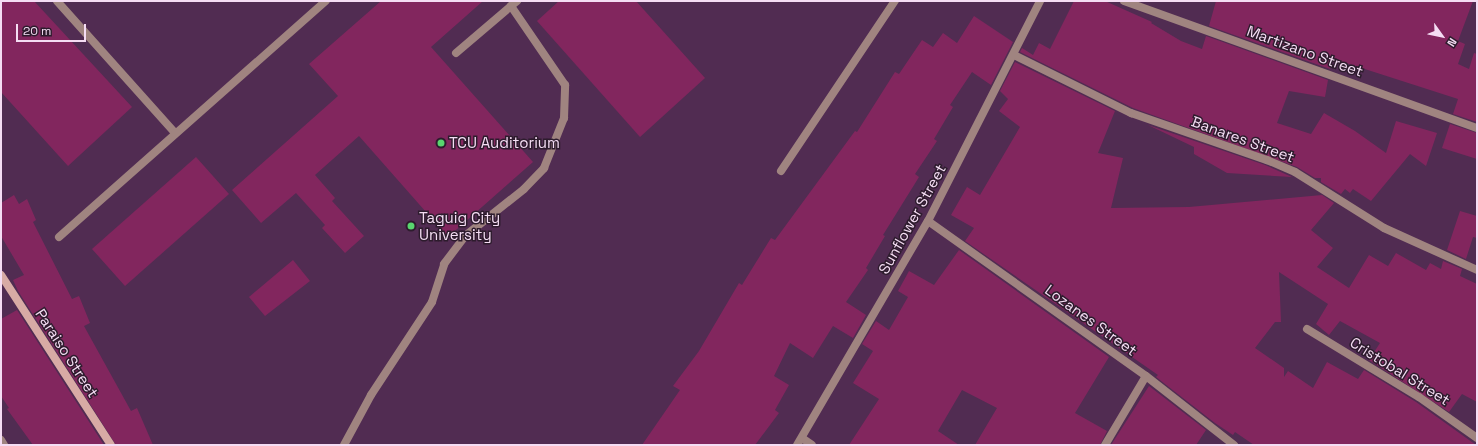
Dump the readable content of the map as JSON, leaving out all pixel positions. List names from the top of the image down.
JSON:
{
  "streets": {
    "street": [
      "Martizano Street",
      "Banares Street",
      "Sunflower Street",
      "Lozanes Street",
      "Paraiso Street",
      "Cristobal Street"
    ]
  },
  "crossings": [
    ["Banares Street", "Sunflower Street"],
    ["Sunflower Street", "Lozanes Street"]
  ],
  "places": ["TCU Auditorium", "Taguig City University"],
  "scale_bar": "20 m",
  "north": "bottom right"
}
